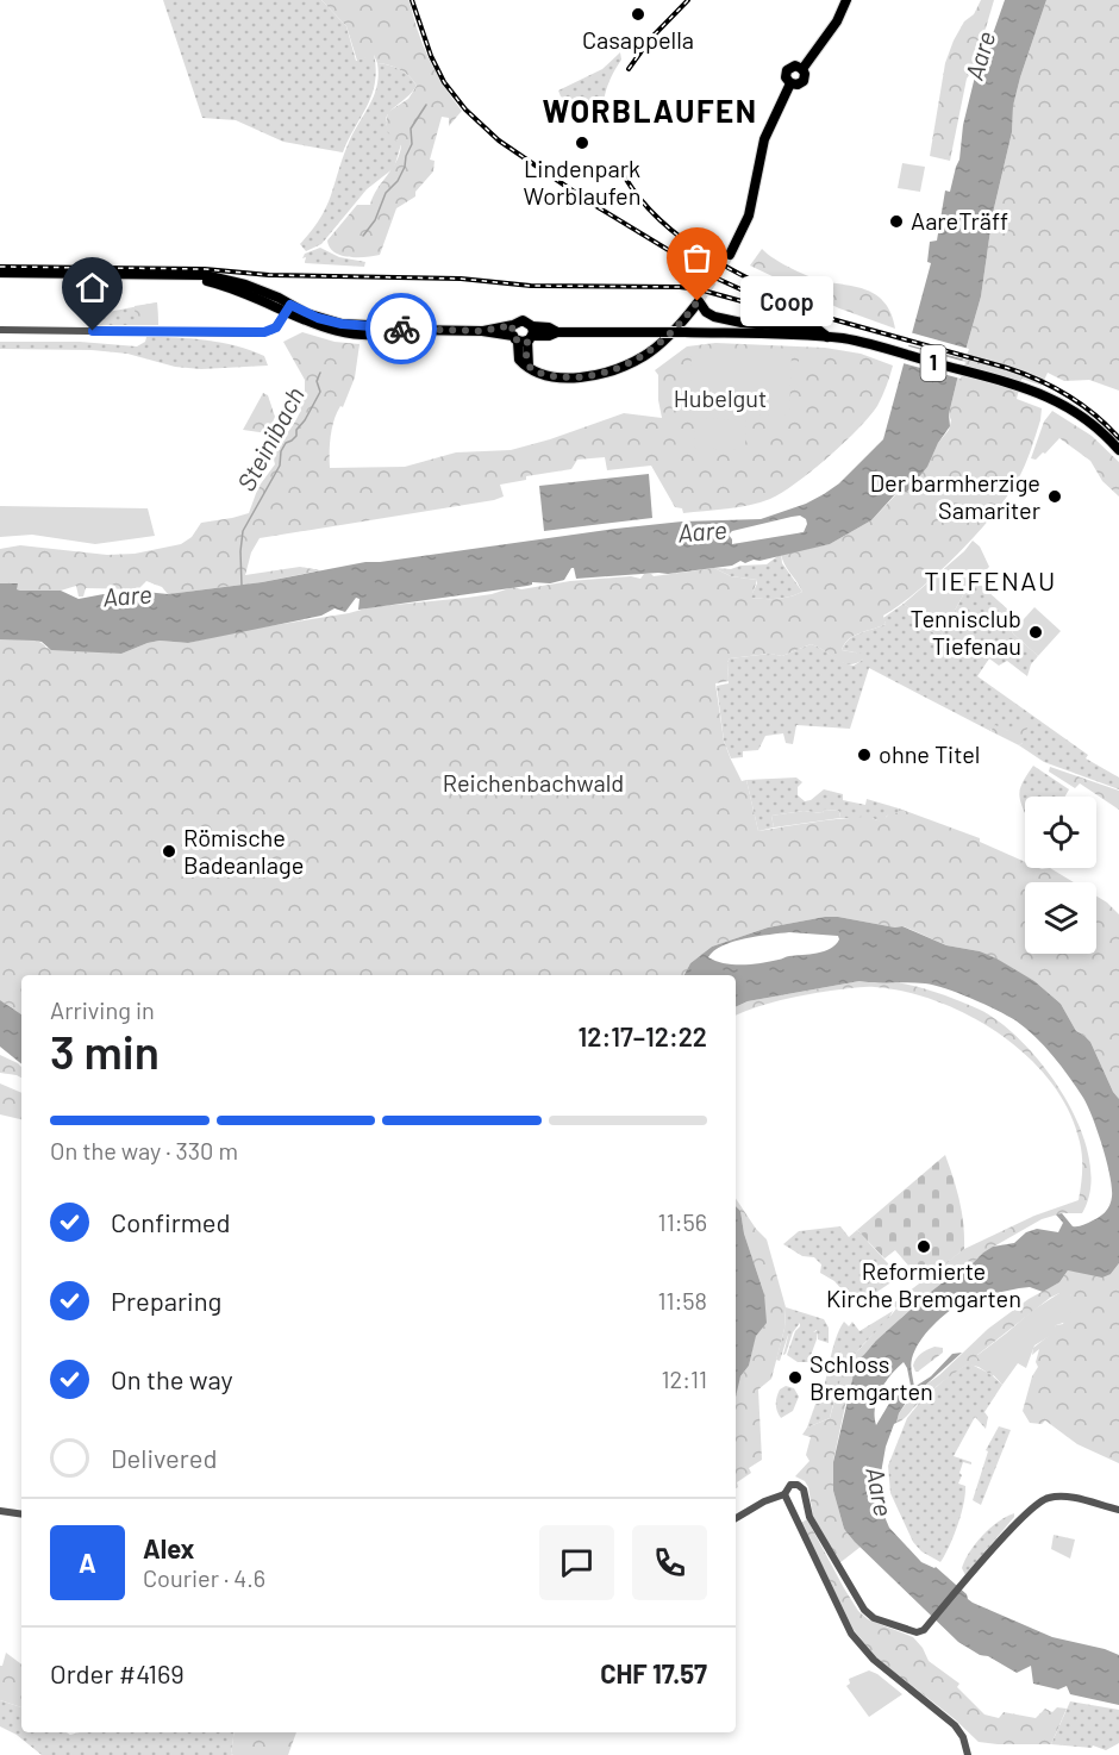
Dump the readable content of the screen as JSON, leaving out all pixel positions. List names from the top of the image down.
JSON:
{
  "streets": {
    "main road": ["1"]
  },
  "districts": ["WORBLAUFEN", "TIEFENAU"],
  "water": ["Aare", "Steinibach"],
  "parks": ["Hubelgut", "Reichenbachwald"],
  "places": [
    "Casappella",
    "Lindenpark Worblaufen",
    "AareTräff",
    "Coop",
    "Der barmherzige Samariter",
    "Tennisclub Tiefenau",
    "ohne Titel",
    "Römische Badeanlage",
    "Reformierte Kirche Bremgarten",
    "Schloss Bremgarten"
  ],
  "page": {
    "bubble": "Coop",
    "heading": ["3 min", "Arriving in", "12:17–12:22"],
    "panel": [
      "Alex",
      "Courier · 4.6",
      "Order #4169",
      "CHF 17.57"
    ],
    "bar": "On the way · 330 m",
    "list": [
      ["Confirmed", "11:56"],
      ["Preparing", "11:58"],
      ["On the way", "12:11"],
      "Delivered"
    ],
    "round": "A"
  }
}
